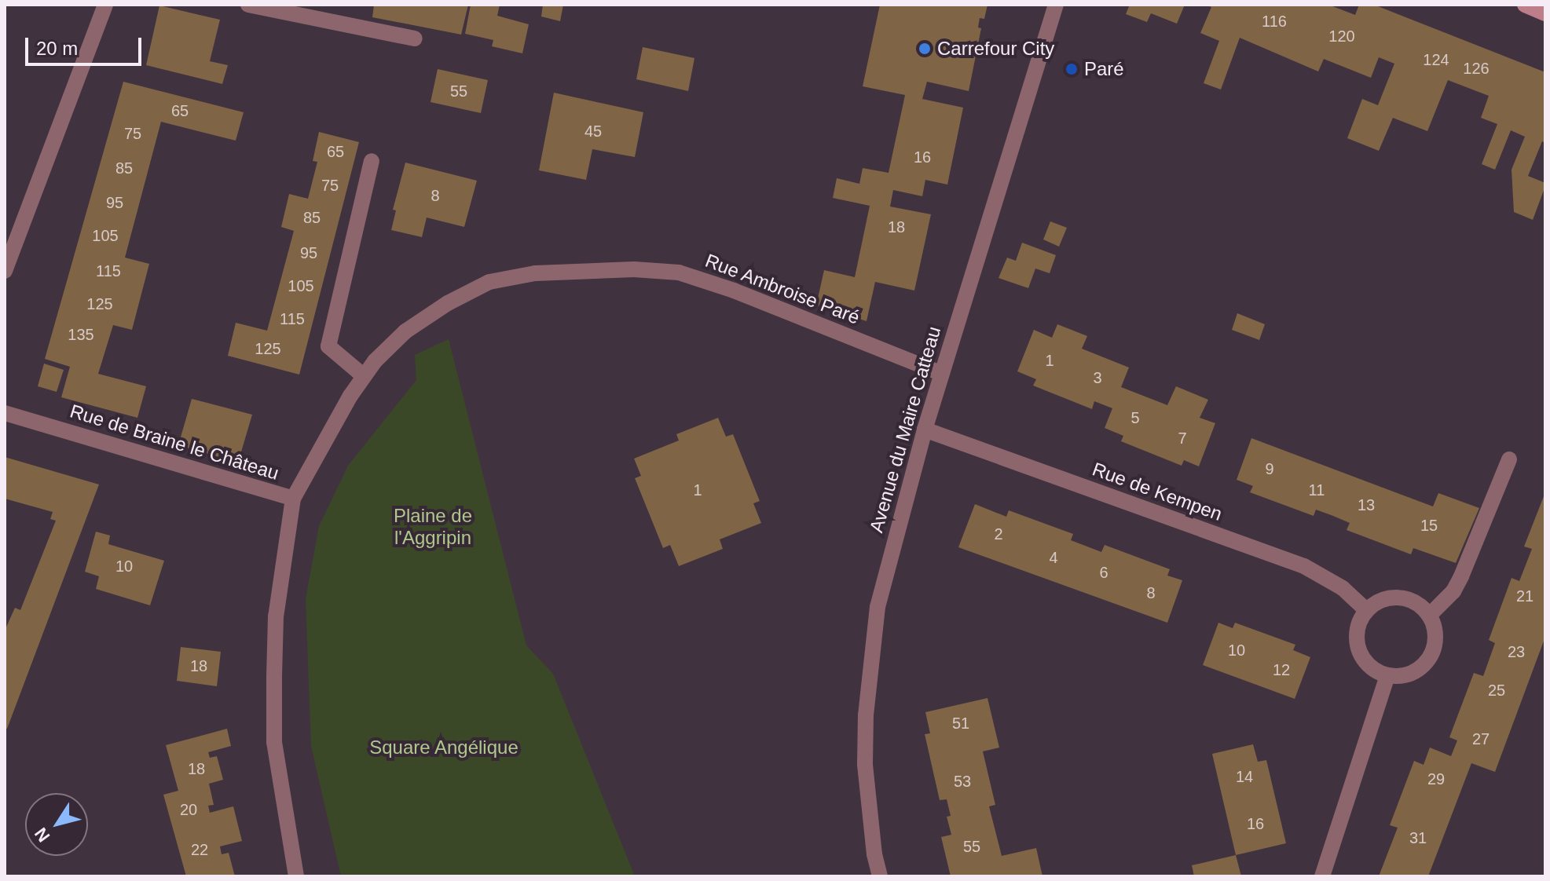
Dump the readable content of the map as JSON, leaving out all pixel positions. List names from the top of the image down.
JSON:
{
  "streets": {
    "street": [
      "Rue Ambroise Paré",
      "Avenue du Maire Catteau",
      "Rue de Braine le Château",
      "Rue de Kempen"
    ]
  },
  "crossings": [
    ["Rue Ambroise Paré", "Avenue du Maire Catteau"],
    ["Rue Ambroise Paré", "Rue de Braine le Château"],
    ["Avenue du Maire Catteau", "Rue de Kempen"]
  ],
  "parks": ["Plaine de l'Aggripin", "Square Angélique"],
  "places": ["Carrefour City", "Paré"],
  "house_numbers": [
    "116",
    "120",
    "124",
    "126",
    "55",
    "65",
    "45",
    "75",
    "65",
    "16",
    "85",
    "75",
    "8",
    "95",
    "85",
    "18",
    "105",
    "95",
    "115",
    "105",
    "125",
    "115",
    "135",
    "125",
    "1",
    "3",
    "5",
    "7",
    "9",
    "1",
    "11",
    "13",
    "15",
    "2",
    "4",
    "10",
    "6",
    "8",
    "21",
    "10",
    "23",
    "18",
    "12",
    "25",
    "51",
    "27",
    "18",
    "14",
    "29",
    "53",
    "20",
    "16",
    "31",
    "55",
    "22"
  ],
  "scale_bar": "20 m",
  "north": "bottom left"
}
